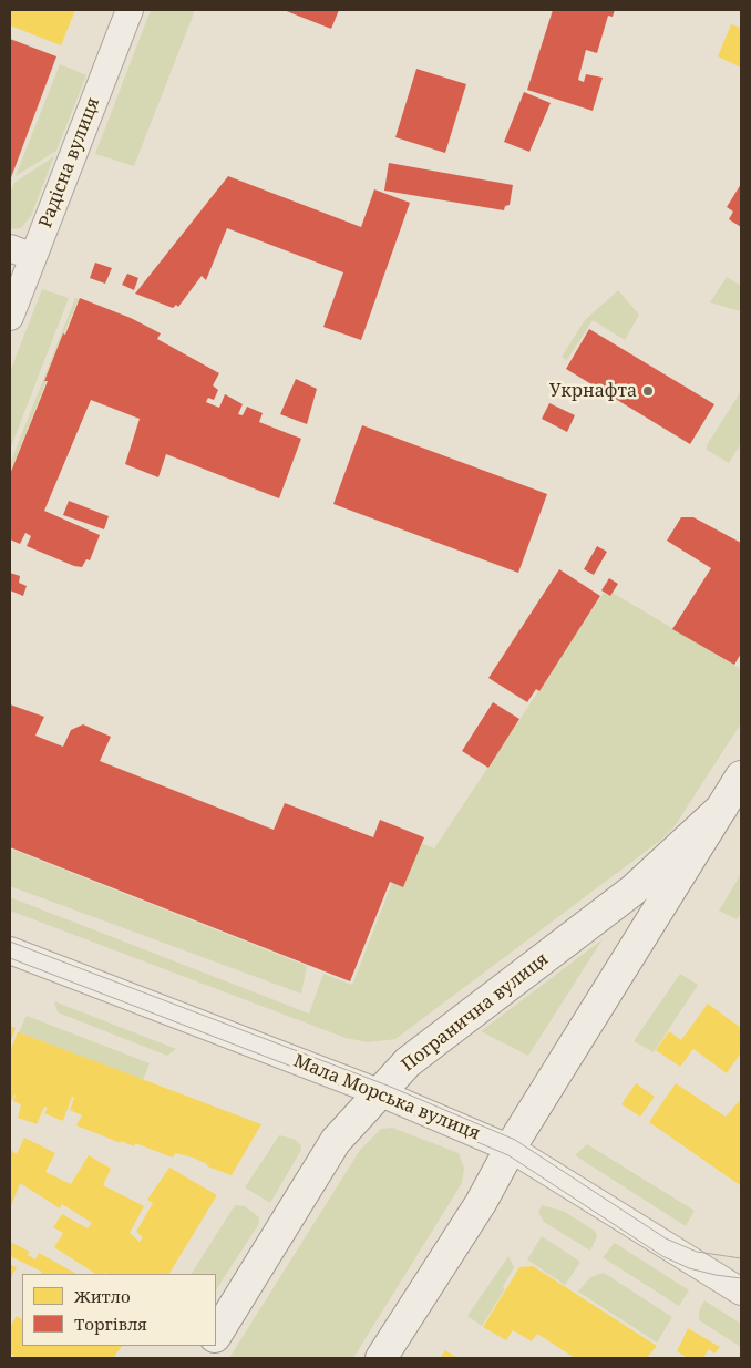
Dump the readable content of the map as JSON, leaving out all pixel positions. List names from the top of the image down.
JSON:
{
  "streets": {
    "main road": ["Погранична вулиця"],
    "street": ["Радісна вулиця", "Мала Морська вулиця"]
  },
  "crossings": [
    ["Погранична вулиця", "Мала Морська вулиця"]
  ],
  "places": ["Укрнафта"],
  "legend": ["Житло", "Торгівля"]
}
